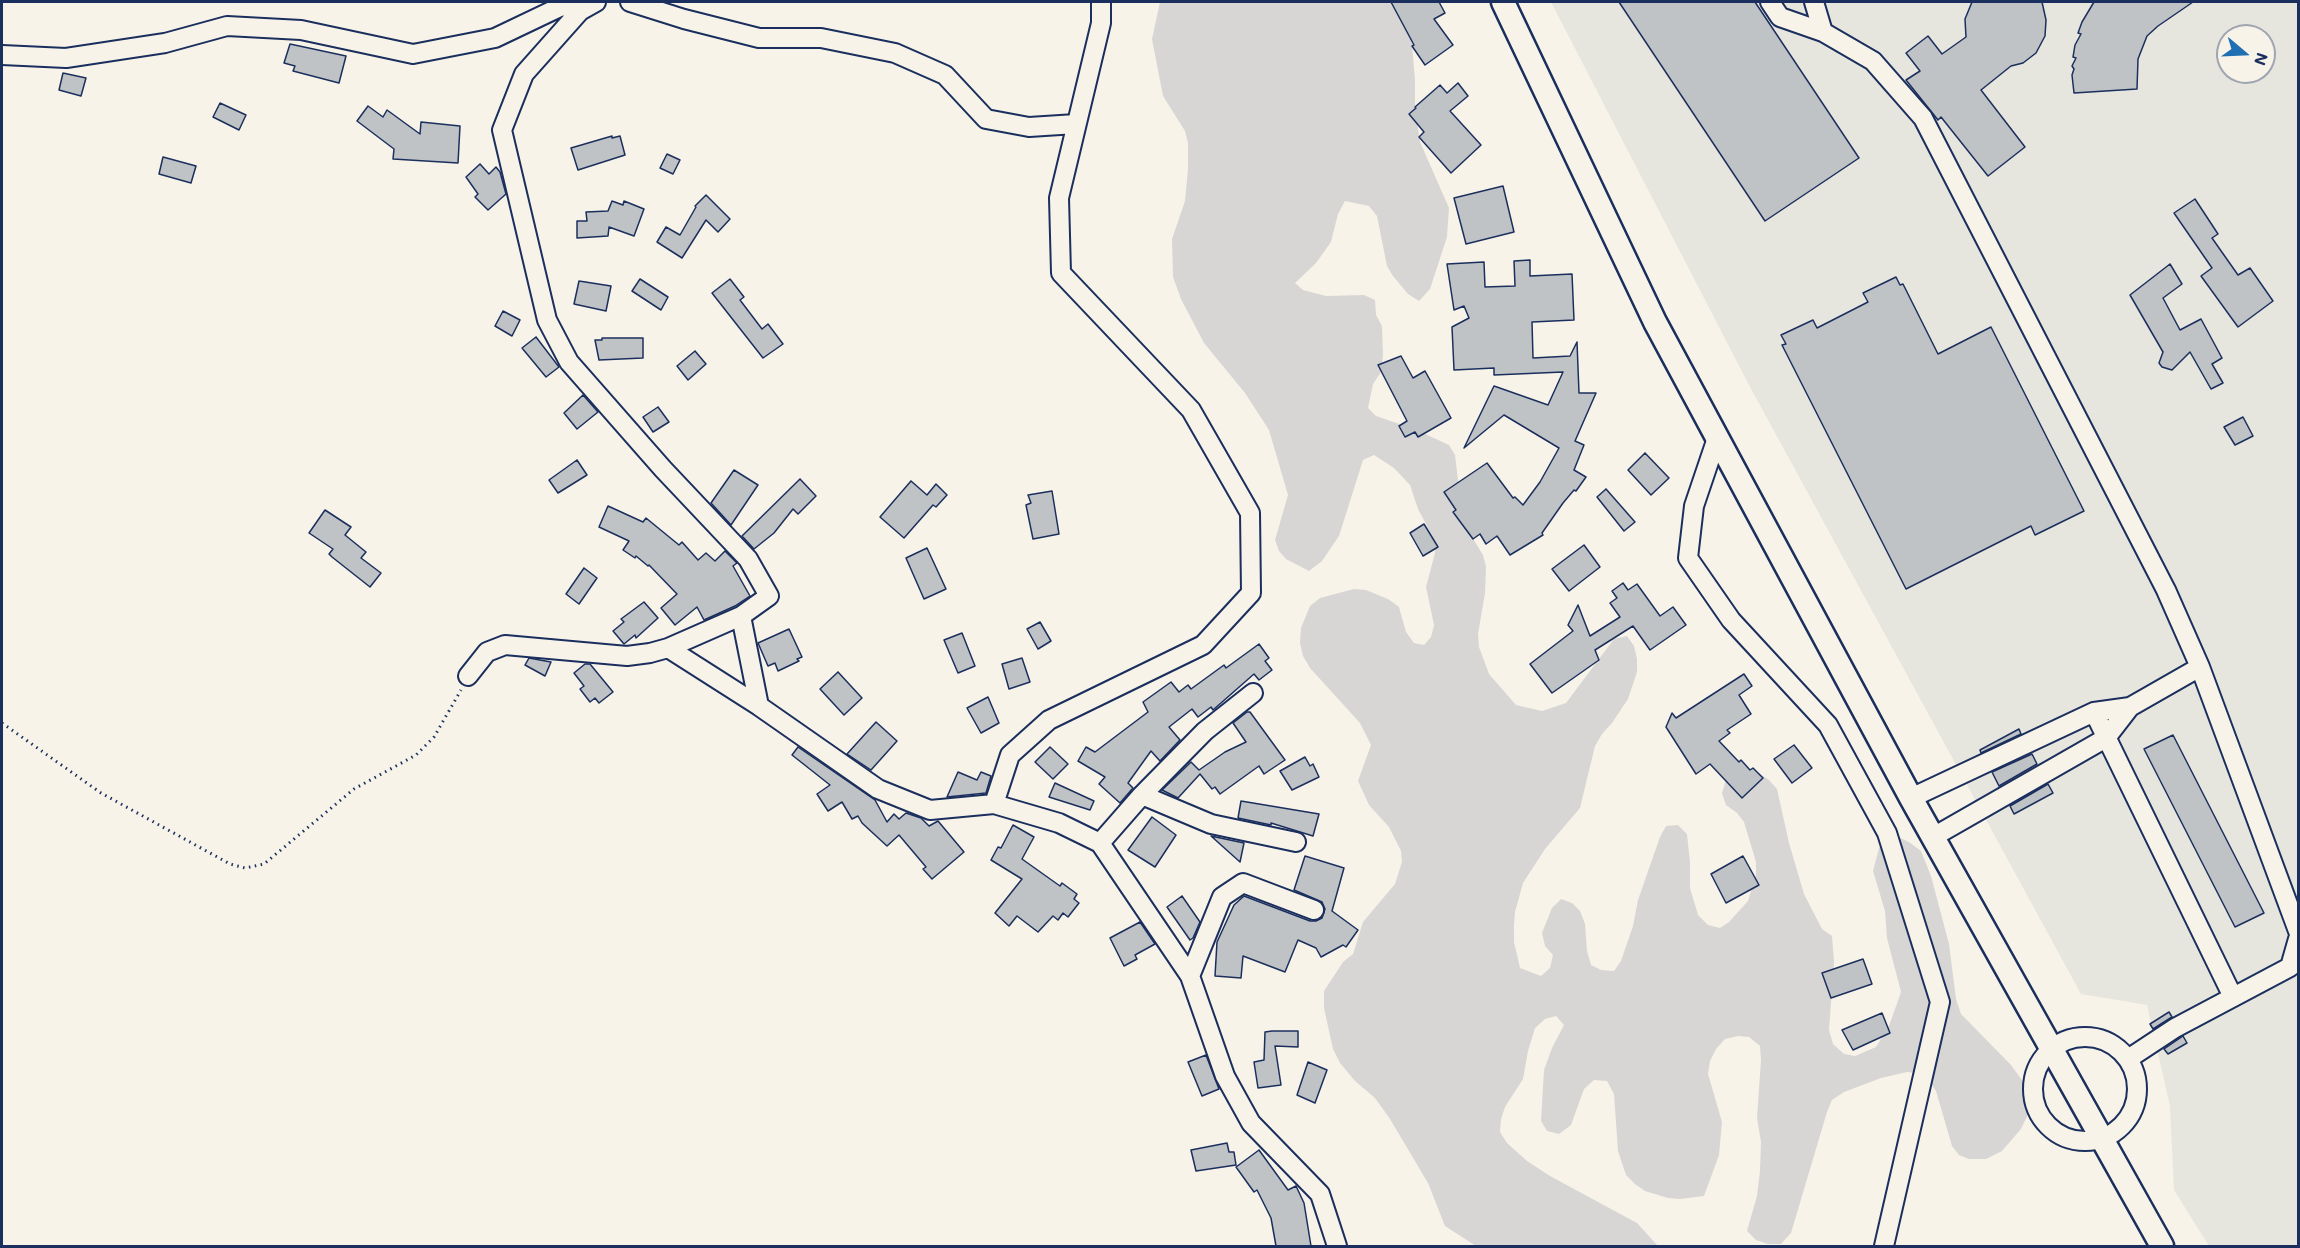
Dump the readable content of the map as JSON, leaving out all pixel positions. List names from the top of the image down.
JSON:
{
  "north": "right"
}
